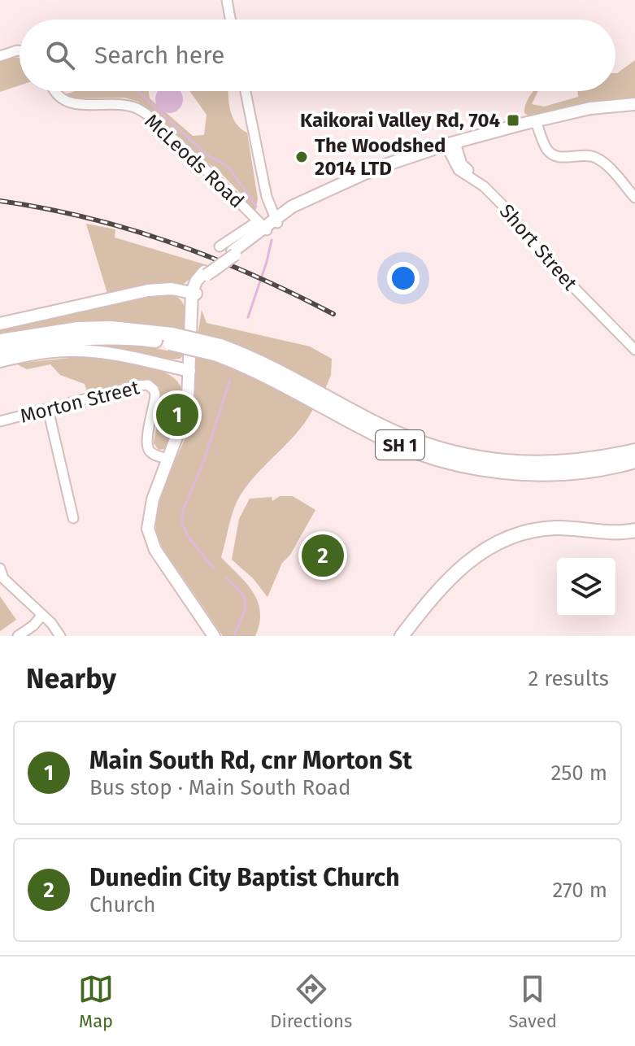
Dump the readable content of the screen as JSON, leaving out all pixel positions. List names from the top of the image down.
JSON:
{
  "streets": {
    "highway": ["SH 1"],
    "street": ["McLeods Road", "Short Street", "Morton Street"]
  },
  "places": {
    "transit": ["Kaikorai Valley Rd, 704"],
    "other": ["The Woodshed 2014 LTD"]
  },
  "page": {
    "search": "Search here",
    "pins": ["1", "2"],
    "heading": ["Nearby", "2 results"],
    "list": [
      {
        "mark": "1",
        "name": "Main South Rd, cnr Morton St",
        "note": "Bus stop · Main South Road",
        "value": "250 m"
      },
      {
        "mark": "2",
        "name": "Dunedin City Baptist Church",
        "note": "Church",
        "value": "270 m"
      }
    ],
    "nav": ["Map", "Directions", "Saved"]
  }
}
